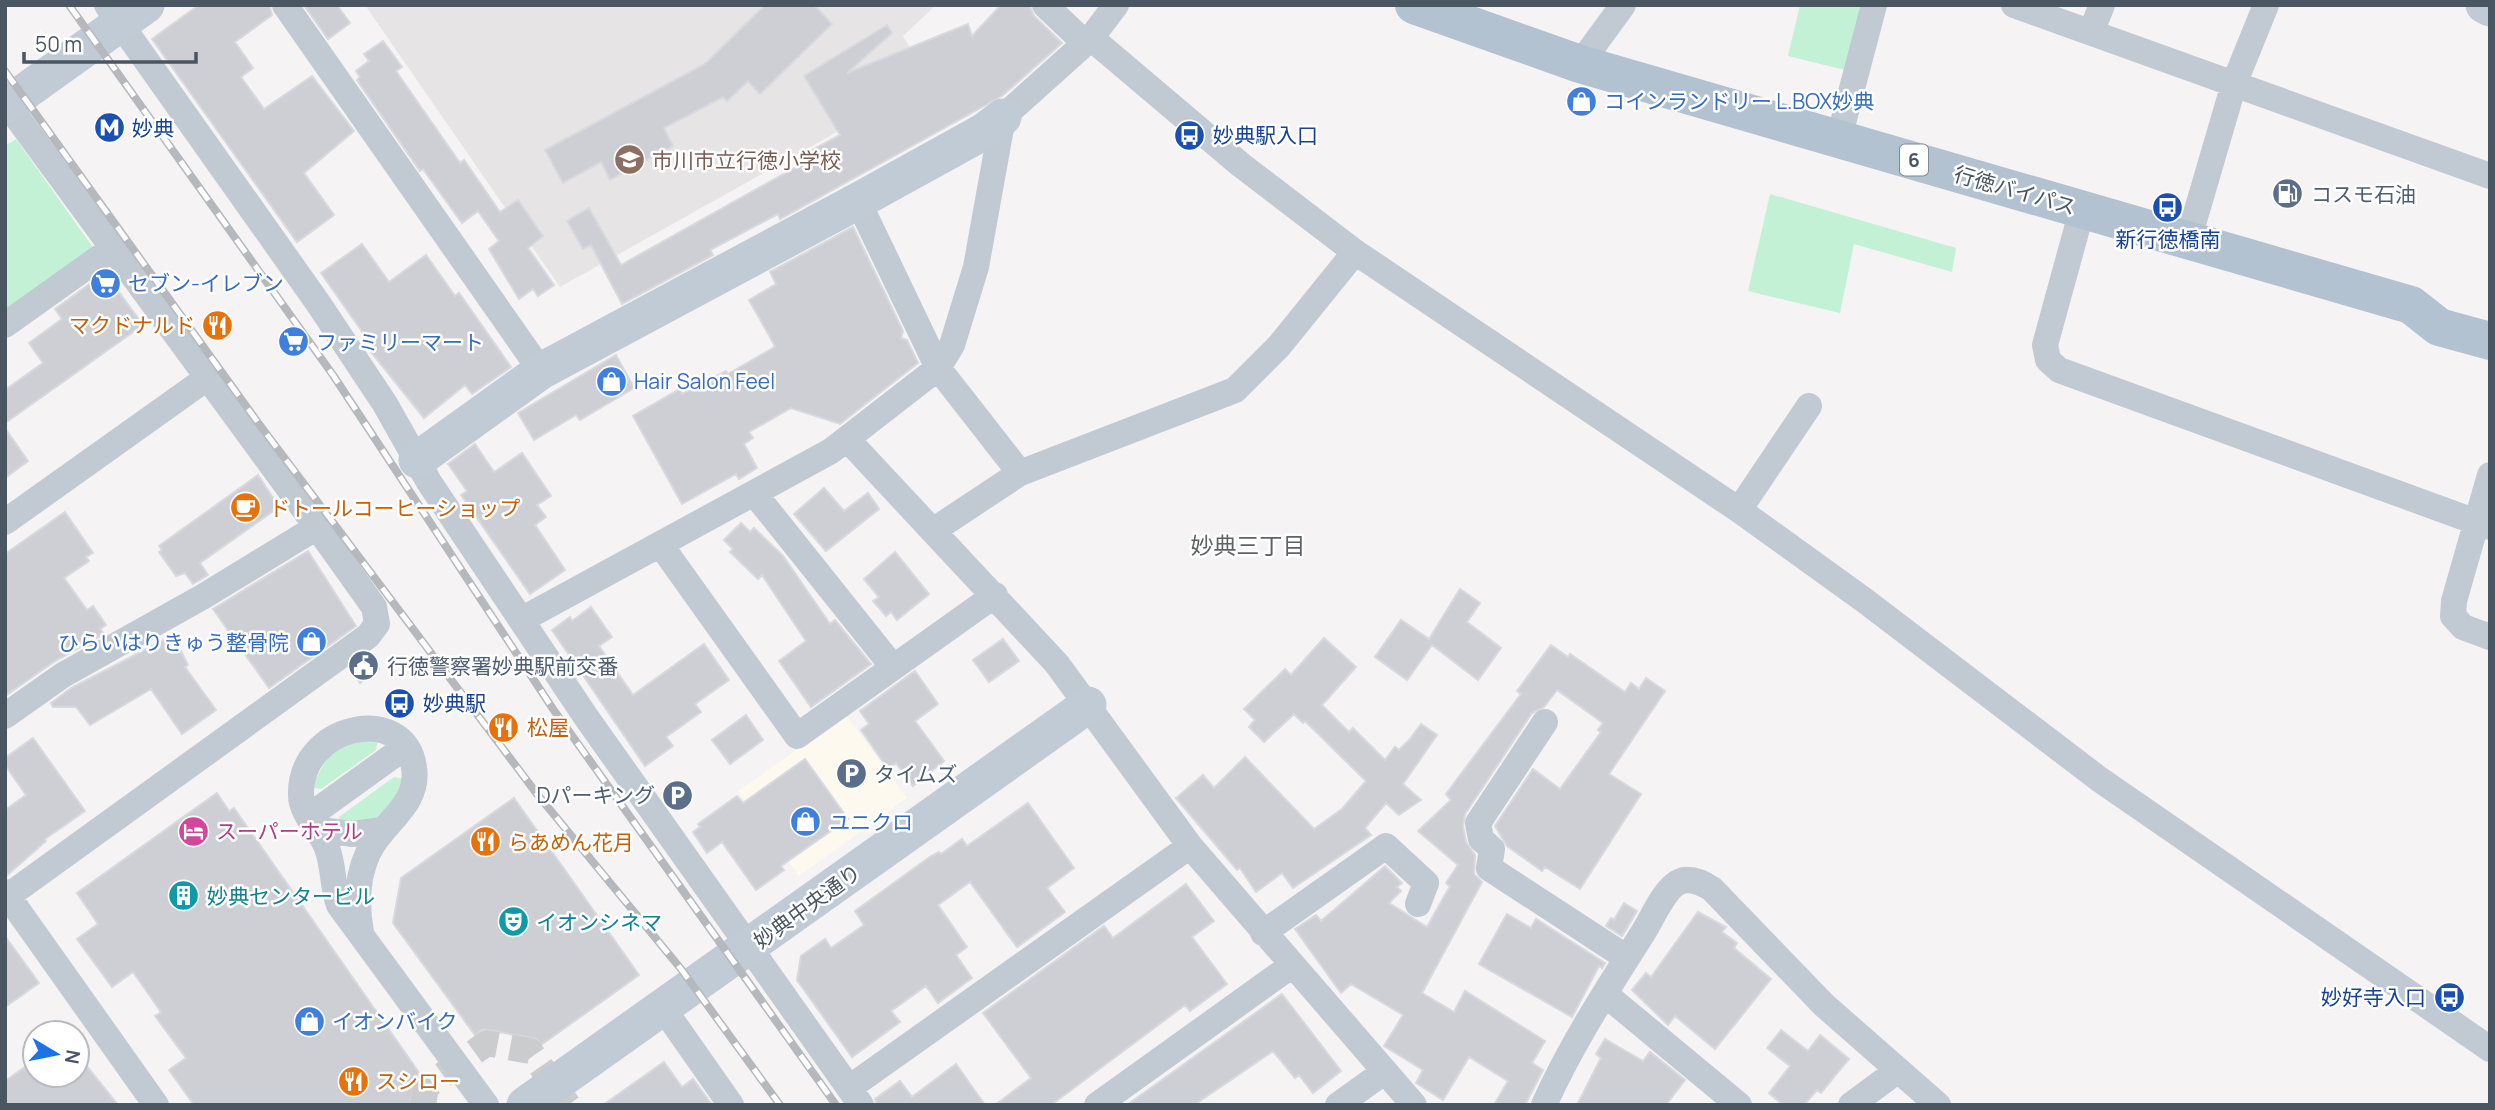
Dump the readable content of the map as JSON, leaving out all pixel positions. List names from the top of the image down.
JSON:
{
  "streets": {
    "main road": ["6", "行徳バイパス"],
    "street": ["妙典中央通り"]
  },
  "districts": ["妙典三丁目"],
  "places": {
    "shop": [
      "コインランドリー L.BOX妙典",
      "Hair Salon Feel",
      "ひらいはりきゅう整骨院",
      "ユニクロ",
      "イオンバイク"
    ],
    "metro station": ["妙典"],
    "bus stop": [
      "妙典駅入口",
      "新行徳橋南",
      "妙典駅",
      "妙好寺入口"
    ],
    "school or university": ["市川市立行徳小学校"],
    "fuel station": ["コスモ石油"],
    "supermarket": ["セブン-イレブン", "ファミリーマート"],
    "restaurant": [
      "マクドナルド",
      "松屋",
      "らあめん花月",
      "スシロー"
    ],
    "cafe": ["ドトールコーヒーショップ"],
    "public building": ["行徳警察署妙典駅前交番"],
    "parking": ["タイムズ", "Dパーキング"],
    "hotel": ["スーパーホテル"],
    "building": ["妙典センタービル"],
    "theatre": ["イオンシネマ"]
  },
  "scale_bar": "50 m",
  "north": "right"
}
